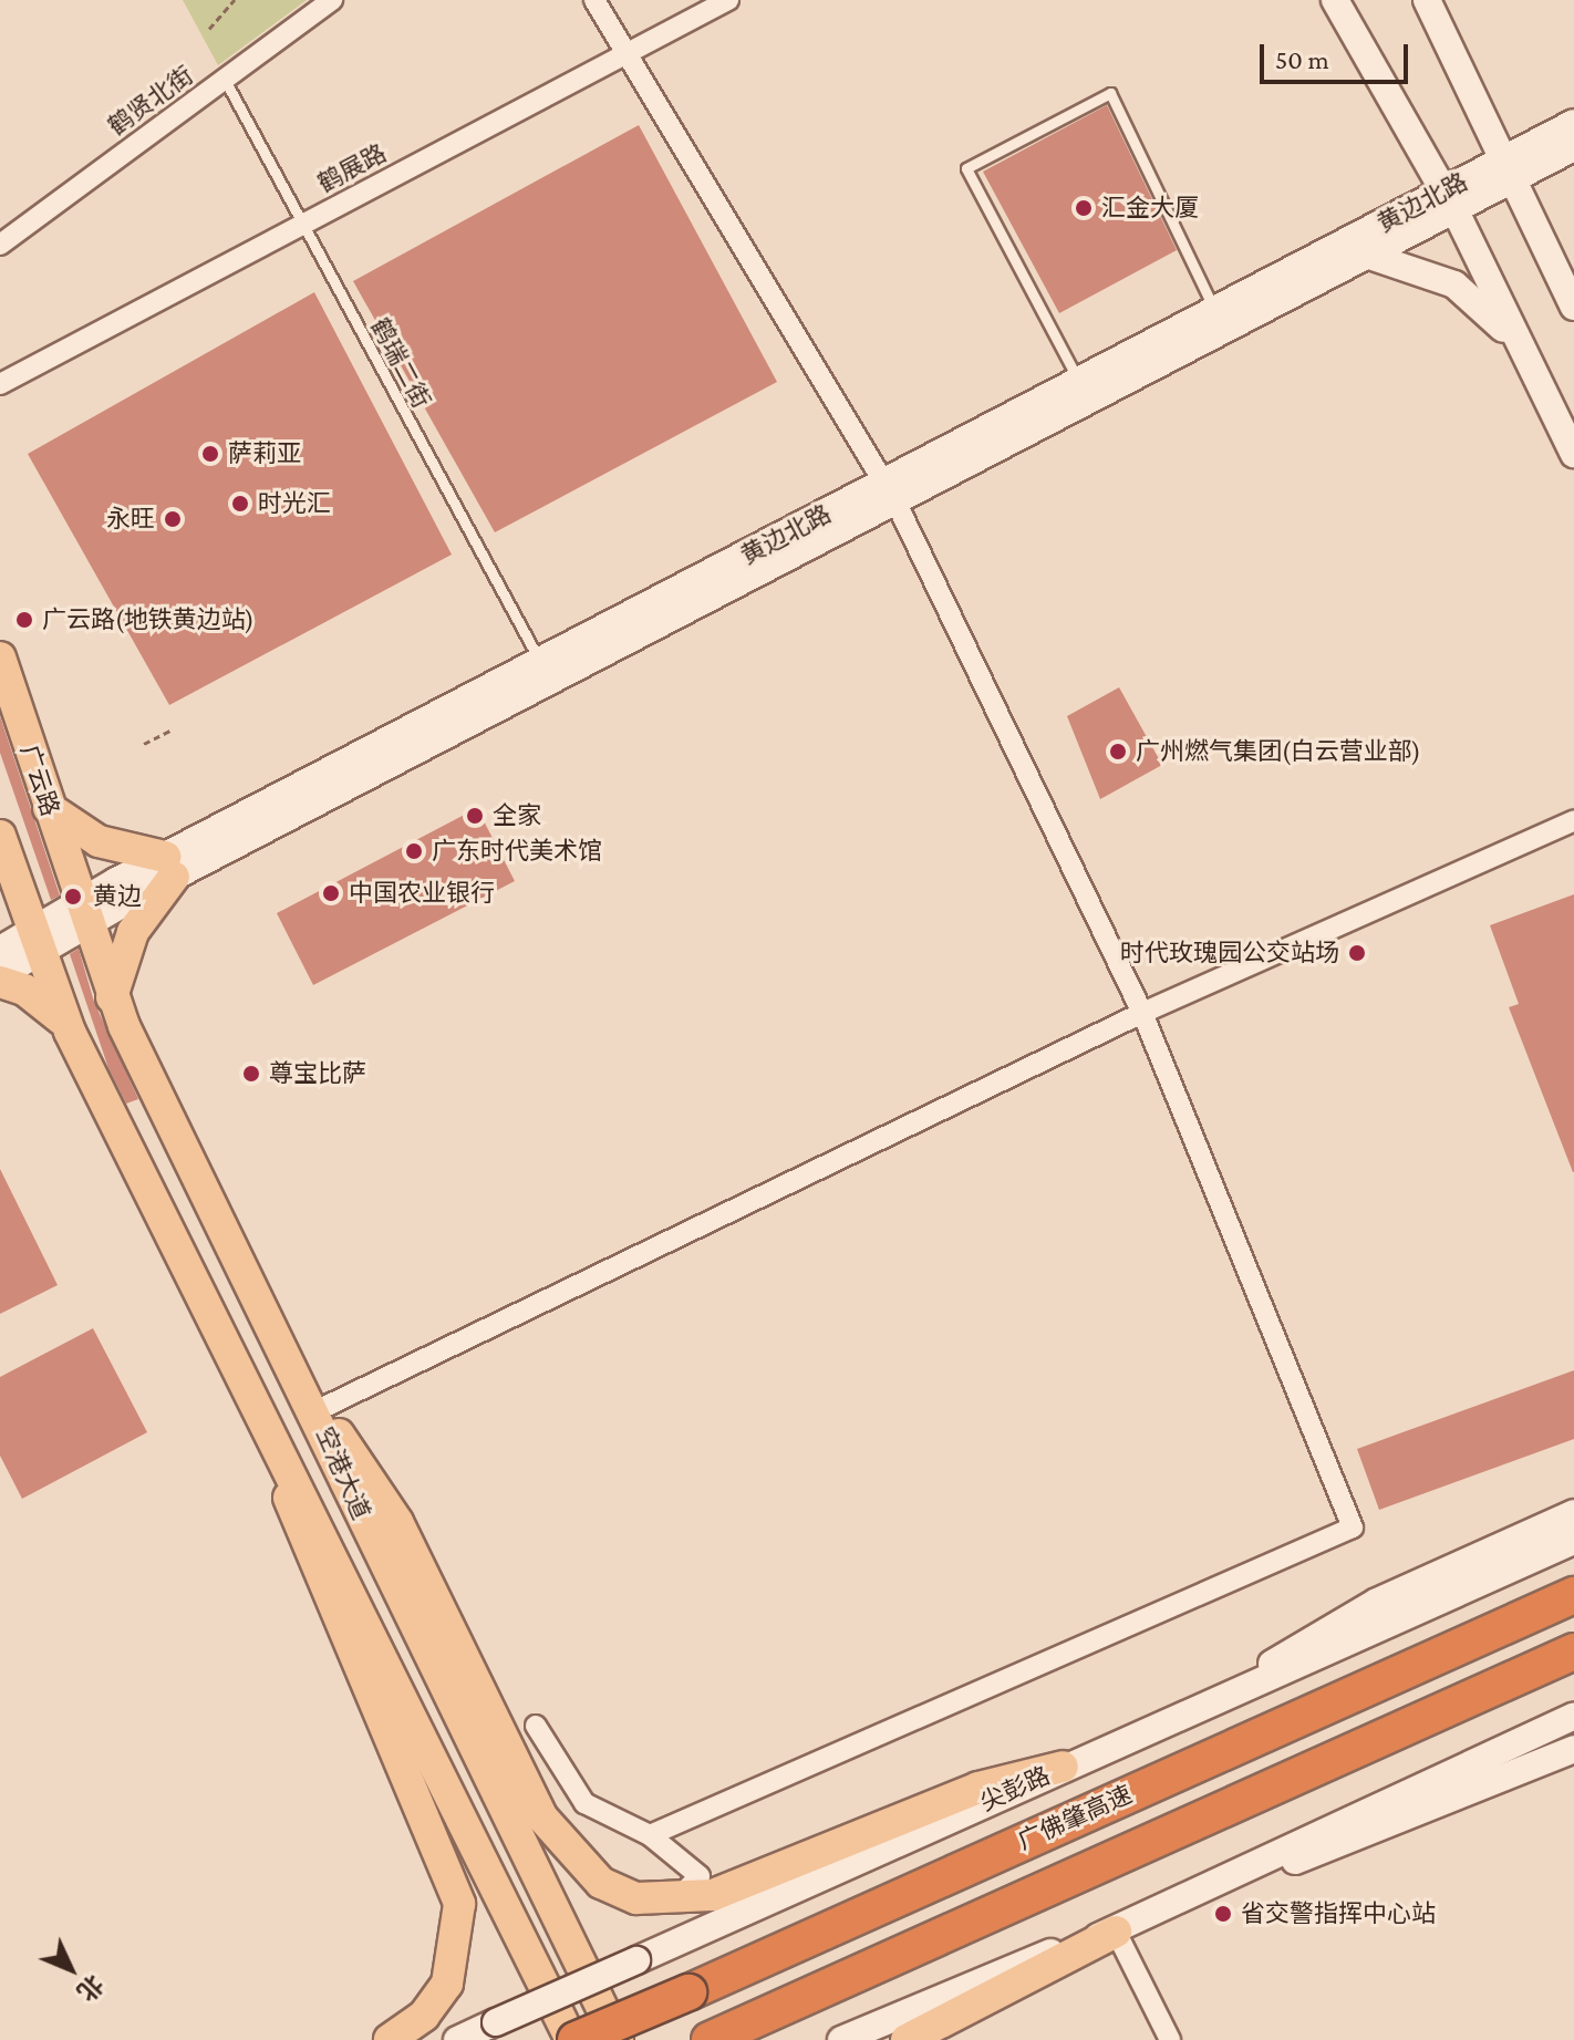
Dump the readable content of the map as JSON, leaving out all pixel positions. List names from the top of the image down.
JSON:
{
  "streets": {
    "highway": ["广佛肇高速"],
    "main road": ["广云路", "空港大道"],
    "street": [
      "鹤贤北街",
      "鹤展路",
      "黄边北路",
      "尖彭路"
    ],
    "lane": ["鹤瑞二街"]
  },
  "crossings": [
    ["鹤贤北街", "鹤瑞二街"],
    ["鹤展路", "鹤瑞二街"],
    ["黄边北路", "鹤瑞二街"],
    ["黄边北路", "广云路"],
    ["黄边北路", "空港大道"],
    ["广云路", "空港大道"],
    ["空港大道", "广佛肇高速"]
  ],
  "places": [
    "汇金大厦",
    "萨莉亚",
    "时光汇",
    "永旺",
    "广云路(地铁黄边站)",
    "广州燃气集团(白云营业部)",
    "全家",
    "广东时代美术馆",
    "中国农业银行",
    "黄边",
    "时代玫瑰园公交站场",
    "尊宝比萨",
    "省交警指挥中心站"
  ],
  "scale_bar": "50 m",
  "north": "bottom right"
}
